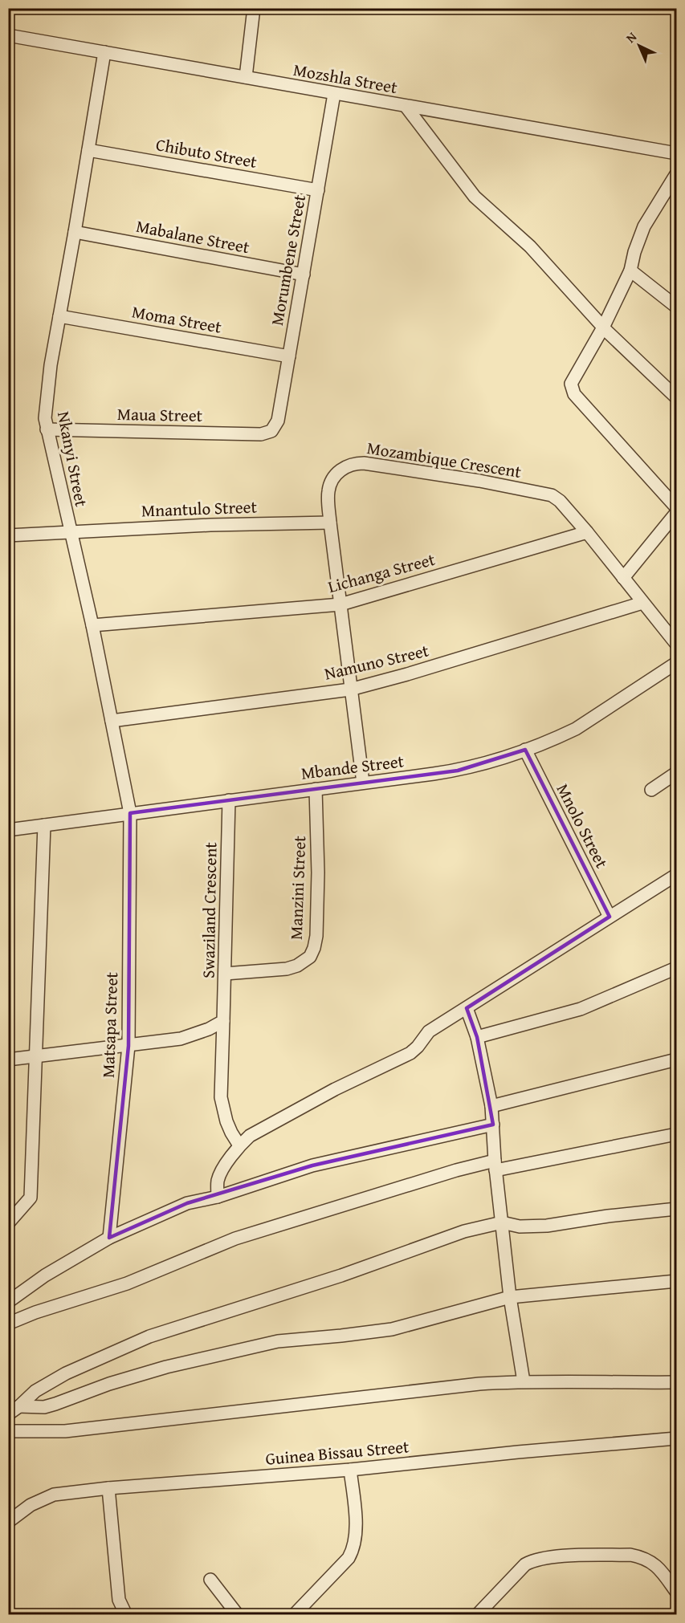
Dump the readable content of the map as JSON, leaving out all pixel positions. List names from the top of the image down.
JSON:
{
  "streets": {
    "street": [
      "Mozshla Street",
      "Chibuto Street",
      "Mabalane Street",
      "Morumbene Street",
      "Moma Street",
      "Maua Street",
      "Nkanyi Street",
      "Mozambique Crescent",
      "Mnantulo Street",
      "Lichanga Street",
      "Namuno Street",
      "Mbande Street",
      "Mnolo Street",
      "Manzini Street",
      "Swaziland Crescent",
      "Matsapa Street",
      "Guinea Bissau Street"
    ]
  },
  "crossings": [
    ["Mozshla Street", "Morumbene Street"],
    ["Mozshla Street", "Nkanyi Street"],
    ["Chibuto Street", "Morumbene Street"],
    ["Chibuto Street", "Nkanyi Street"],
    ["Mabalane Street", "Morumbene Street"],
    ["Mabalane Street", "Nkanyi Street"],
    ["Morumbene Street", "Moma Street"],
    ["Morumbene Street", "Maua Street"],
    ["Moma Street", "Nkanyi Street"],
    ["Maua Street", "Nkanyi Street"],
    ["Nkanyi Street", "Mnantulo Street"],
    ["Nkanyi Street", "Lichanga Street"],
    ["Nkanyi Street", "Namuno Street"],
    ["Nkanyi Street", "Mbande Street"],
    ["Nkanyi Street", "Matsapa Street"],
    ["Mozambique Crescent", "Mnantulo Street"],
    ["Mozambique Crescent", "Lichanga Street"],
    ["Mozambique Crescent", "Namuno Street"],
    ["Mozambique Crescent", "Mbande Street"],
    ["Mbande Street", "Mnolo Street"],
    ["Mbande Street", "Manzini Street"],
    ["Mbande Street", "Swaziland Crescent"],
    ["Mbande Street", "Matsapa Street"],
    ["Manzini Street", "Swaziland Crescent"]
  ],
  "north": "top left"
}
